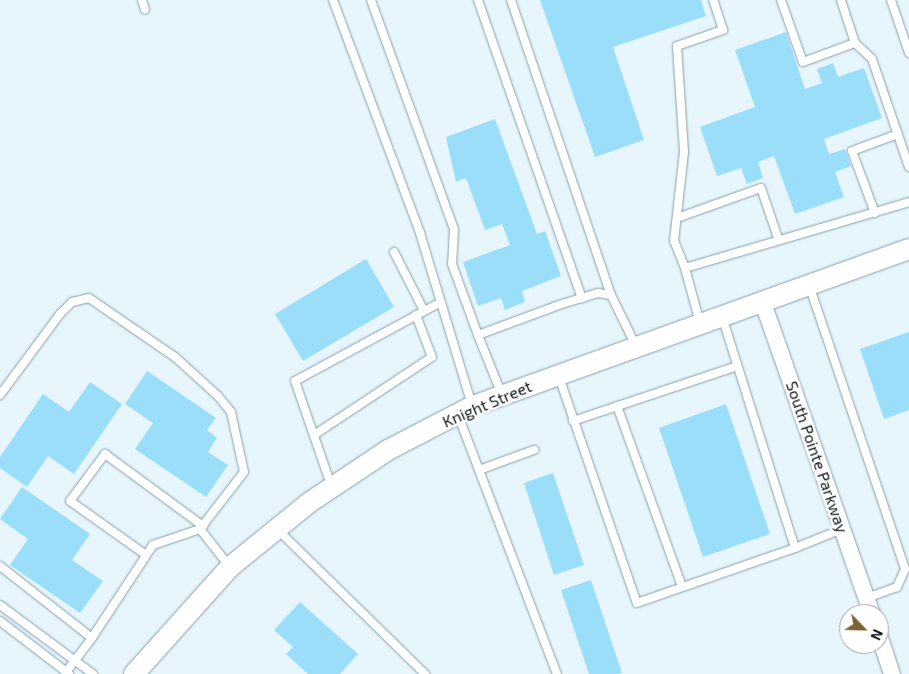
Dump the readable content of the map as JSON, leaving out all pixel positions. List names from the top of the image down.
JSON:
{
  "streets": {
    "street": ["Knight Street", "South Pointe Parkway"]
  },
  "crossings": [
    ["Knight Street", "South Pointe Parkway"]
  ],
  "north": "bottom right"
}
